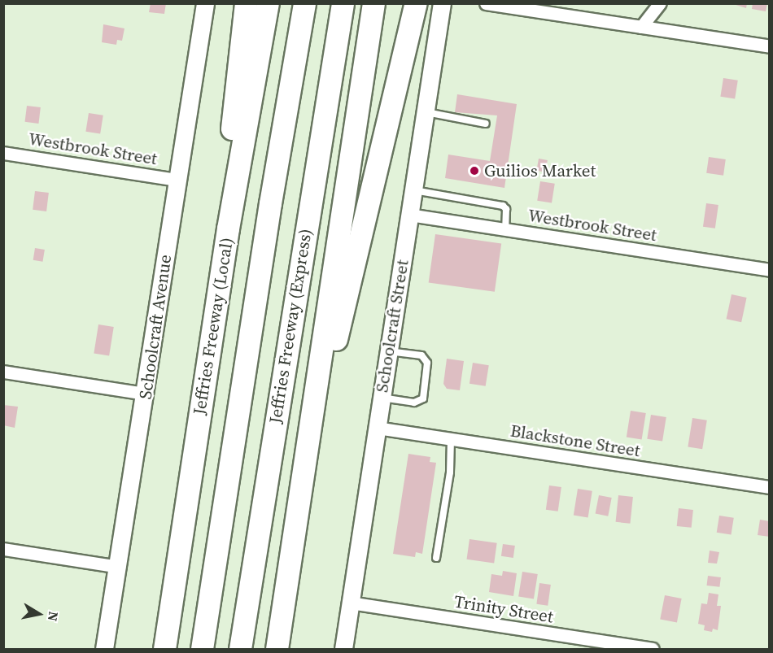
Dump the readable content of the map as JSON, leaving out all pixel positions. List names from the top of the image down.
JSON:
{
  "streets": {
    "highway": ["Jeffries Freeway (Local)", "Jeffries Freeway (Express)"],
    "main road": ["Schoolcraft Street", "Schoolcraft Avenue"],
    "street": ["Westbrook Street", "Blackstone Street", "Trinity Street"]
  },
  "crossings": [
    ["Westbrook Street", "Schoolcraft Street"],
    ["Westbrook Street", "Schoolcraft Avenue"],
    ["Schoolcraft Street", "Blackstone Street"],
    ["Schoolcraft Street", "Trinity Street"]
  ],
  "places": ["Guilios Market"],
  "north": "right"
}
